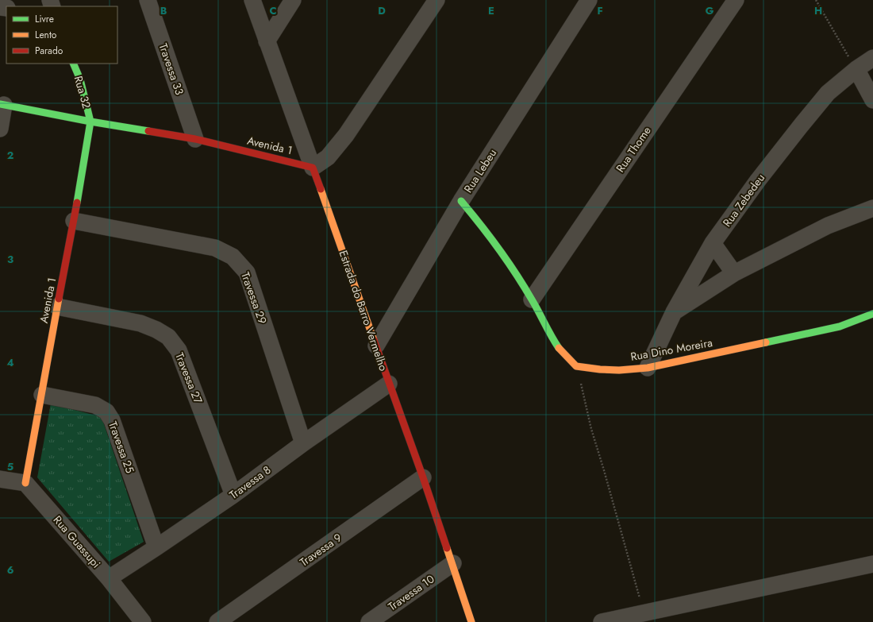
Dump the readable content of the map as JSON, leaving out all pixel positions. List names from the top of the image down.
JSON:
{
  "streets": {
    "street": [
      "Travessa 33",
      "Rua 32",
      "Avenida 1",
      "Rua Thome",
      "Rua Lebeu",
      "Rua Zebedeu",
      "Travessa 29",
      "Estrada do Barro Vermelho",
      "Rua Dino Moreira",
      "Travessa 27",
      "Travessa 25",
      "Travessa 8",
      "Rua Guassupi",
      "Travessa 9",
      "Travessa 10"
    ]
  },
  "crossings": [
    ["Travessa 33", "Avenida 1"],
    ["Rua 32", "Avenida 1"],
    ["Avenida 1", "Travessa 29"],
    ["Avenida 1", "Estrada do Barro Vermelho"],
    ["Avenida 1", "Travessa 27"],
    ["Avenida 1", "Travessa 25"],
    ["Avenida 1", "Rua Guassupi"],
    ["Rua Lebeu", "Estrada do Barro Vermelho"],
    ["Rua Zebedeu", "Rua Dino Moreira"],
    ["Travessa 29", "Travessa 8"],
    ["Estrada do Barro Vermelho", "Travessa 8"],
    ["Estrada do Barro Vermelho", "Travessa 9"],
    ["Estrada do Barro Vermelho", "Travessa 10"],
    ["Travessa 27", "Travessa 8"],
    ["Travessa 25", "Travessa 8"],
    ["Travessa 8", "Rua Guassupi"]
  ],
  "legend": ["Livre", "Lento", "Parado"],
  "grid": {
    "columns": [
      "B",
      "C",
      "D",
      "E",
      "F",
      "G",
      "H"
    ],
    "rows": [
      "2",
      "3",
      "4",
      "5",
      "6"
    ]
  }
}
